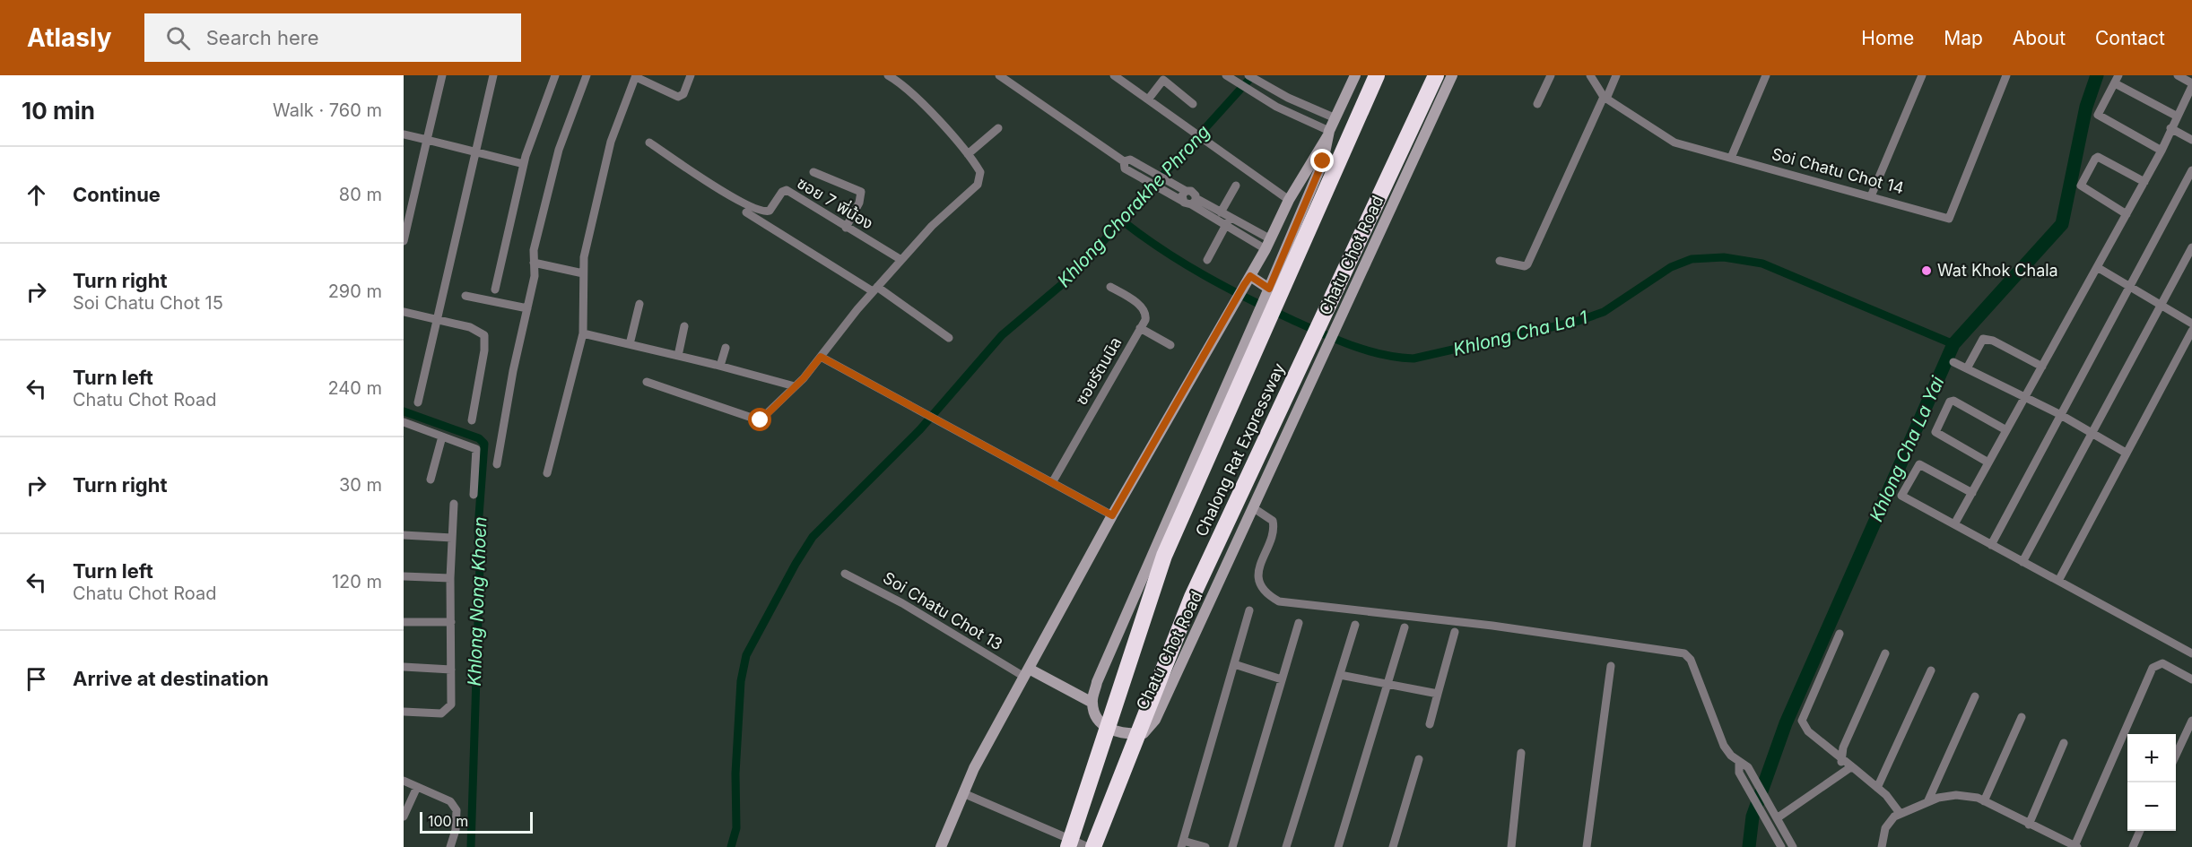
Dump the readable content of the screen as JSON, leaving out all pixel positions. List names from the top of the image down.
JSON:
{
  "streets": {
    "highway": ["Chalong Rat Expressway"],
    "street": [
      "Soi Chatu Chot 14",
      "ซอย 7 พี่น้อง",
      "Chatu Chot Road",
      "ซอยรัตนนิล",
      "Soi Chatu Chot 13"
    ]
  },
  "water": [
    "Khlong Chorakhe Phrong",
    "Khlong Cha La 1",
    "Khlong Cha La Yai",
    "Khlong Nong Khoen"
  ],
  "places": ["Wat Khok Chala"],
  "scale_bar": "100 m",
  "page": {
    "header": "Atlasly",
    "search": "Search here",
    "nav": [
      "Home",
      "Map",
      "About",
      "Contact"
    ],
    "heading": ["10 min", "Walk · 760 m"],
    "list": [
      ["Continue", "80 m"],
      ["Turn right", "Soi Chatu Chot 15", "290 m"],
      ["Turn left", "Chatu Chot Road", "240 m"],
      ["Turn right", "30 m"],
      ["Turn left", "Chatu Chot Road", "120 m"],
      "Arrive at destination"
    ],
    "map_buttons": ["+", "−"],
    "scale": "100 m"
  }
}
